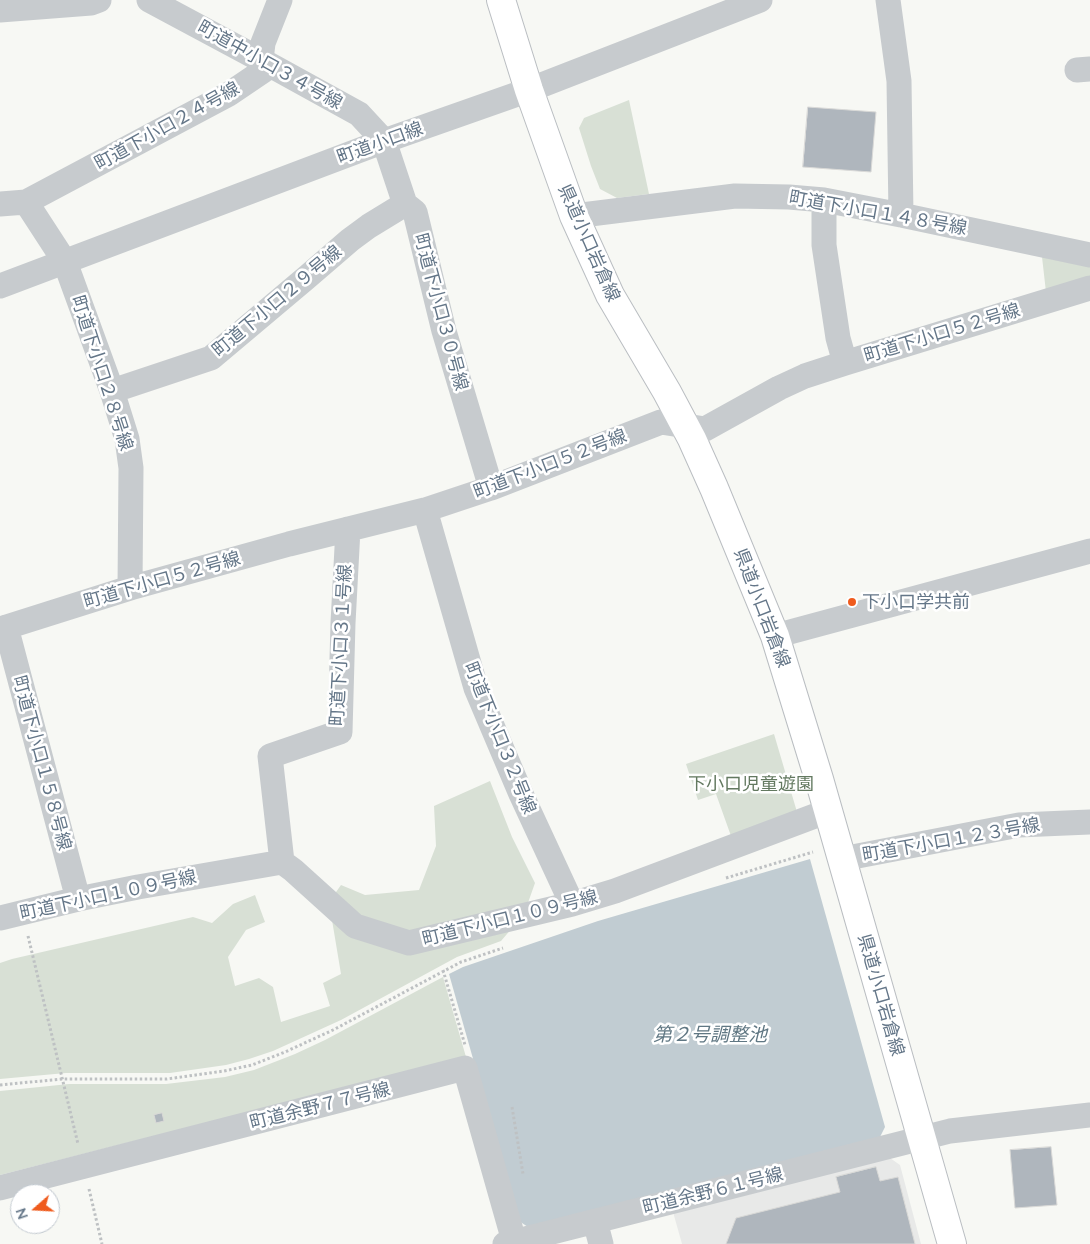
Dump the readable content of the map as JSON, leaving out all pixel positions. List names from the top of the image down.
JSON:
{
  "streets": {
    "main road": ["県道小口岩倉線"],
    "street": [
      "町道中小口３４号線",
      "町道下小口２４号線",
      "町道小口線",
      "町道下小口１４８号線",
      "町道下小口２９号線",
      "町道下小口３０号線",
      "町道下小口５２号線",
      "町道下小口２８号線",
      "町道下小口３１号線",
      "町道下小口３２号線",
      "町道下小口１５８号線",
      "町道下小口１２３号線",
      "町道下小口１０９号線",
      "町道余野７７号線",
      "町道余野６１号線"
    ]
  },
  "crossings": [
    ["町道中小口３４号線", "町道下小口２４号線"],
    ["町道中小口３４号線", "町道小口線"],
    ["町道中小口３４号線", "町道下小口３０号線"],
    ["町道下小口２４号線", "町道下小口２８号線"],
    ["町道小口線", "県道小口岩倉線"],
    ["町道小口線", "町道下小口３０号線"],
    ["町道小口線", "町道下小口２８号線"],
    ["町道下小口１４８号線", "県道小口岩倉線"],
    ["県道小口岩倉線", "町道下小口５２号線"],
    ["県道小口岩倉線", "町道下小口１２３号線"],
    ["県道小口岩倉線", "町道下小口１０９号線"],
    ["県道小口岩倉線", "町道余野６１号線"],
    ["町道下小口２９号線", "町道下小口３０号線"],
    ["町道下小口２９号線", "町道下小口２８号線"],
    ["町道下小口３０号線", "町道下小口５２号線"],
    ["町道下小口５２号線", "町道下小口２８号線"],
    ["町道下小口５２号線", "町道下小口３１号線"],
    ["町道下小口５２号線", "町道下小口３２号線"],
    ["町道下小口５２号線", "町道下小口１５８号線"],
    ["町道下小口３１号線", "町道下小口１０９号線"],
    ["町道下小口３２号線", "町道下小口１０９号線"],
    ["町道下小口１５８号線", "町道下小口１０９号線"]
  ],
  "water": ["第２号調整池"],
  "parks": ["下小口児童遊園"],
  "places": ["下小口学共前"],
  "north": "left"
}
